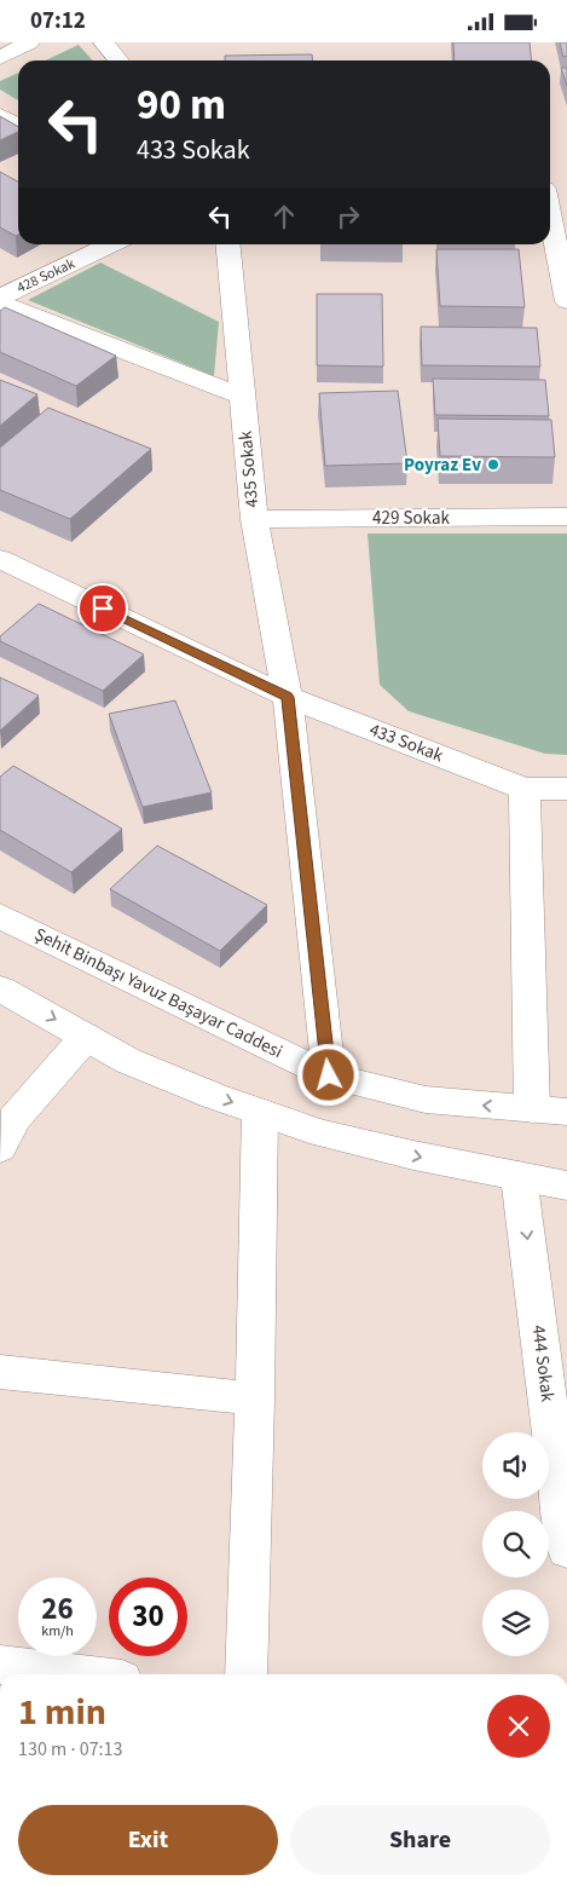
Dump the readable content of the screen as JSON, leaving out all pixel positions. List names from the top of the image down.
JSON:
{
  "streets": {
    "street": [
      "428 Sokak",
      "435 Sokak",
      "429 Sokak",
      "433 Sokak",
      "Şehit Binbaşı Yavuz Başayar Caddesi",
      "444 Sokak"
    ]
  },
  "crossings": [
    ["435 Sokak", "429 Sokak"],
    ["435 Sokak", "433 Sokak"],
    ["435 Sokak", "Şehit Binbaşı Yavuz Başayar Caddesi"]
  ],
  "places": ["Poyraz Ev"],
  "page": {
    "status": "07:12",
    "turn": ["90 m", "433 Sokak"],
    "speed": "26 km/h",
    "limit": "30",
    "heading": ["1 min", "130 m · 07:13"],
    "buttons": ["Exit", "Share"]
  }
}
